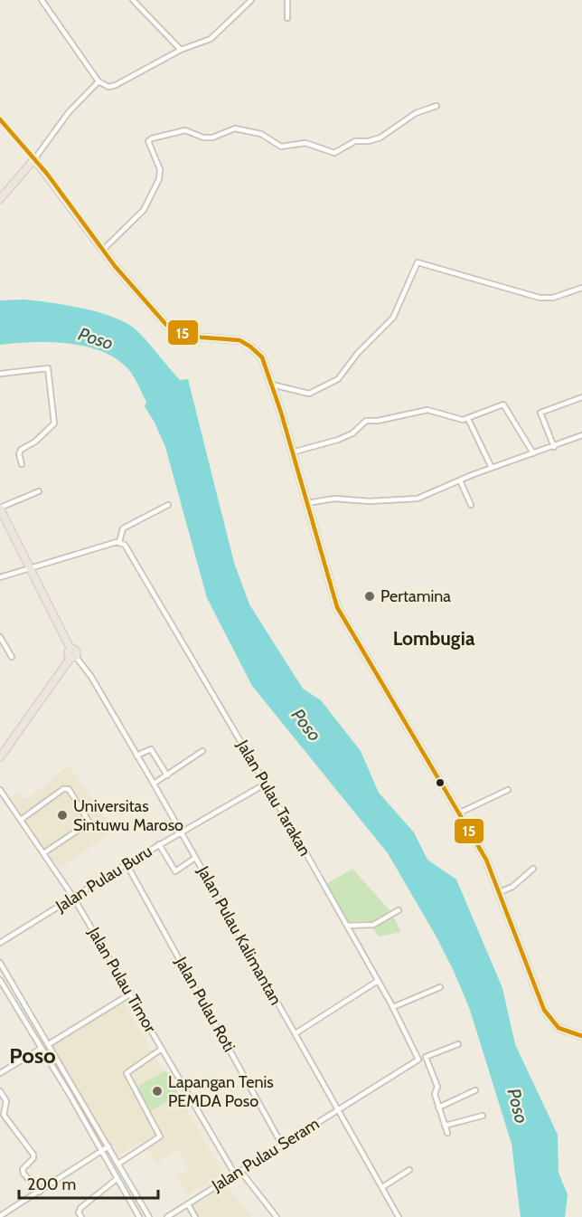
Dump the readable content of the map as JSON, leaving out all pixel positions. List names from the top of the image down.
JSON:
{
  "streets": {
    "street": [
      "Jalan Pulau Tarakan",
      "Jalan Pulau Buru",
      "Jalan Pulau Kalimantan",
      "Jalan Pulau Timor",
      "Jalan Pulau Roti",
      "Jalan Pulau Seram"
    ]
  },
  "crossings": [
    ["Jalan Pulau Tarakan", "Jalan Pulau Buru"],
    ["Jalan Pulau Buru", "Jalan Pulau Kalimantan"],
    ["Jalan Pulau Buru", "Jalan Pulau Timor"],
    ["Jalan Pulau Buru", "Jalan Pulau Roti"],
    ["Jalan Pulau Kalimantan", "Jalan Pulau Seram"],
    ["Jalan Pulau Timor", "Jalan Pulau Seram"],
    ["Jalan Pulau Roti", "Jalan Pulau Seram"]
  ],
  "districts": ["Lombugia", "Poso"],
  "water": ["Poso"],
  "places": ["Pertamina", "Universitas Sintuwu Maroso", "Lapangan Tenis PEMDA Poso"],
  "lines": ["transit line 15"],
  "scale_bar": "200 m"
}
